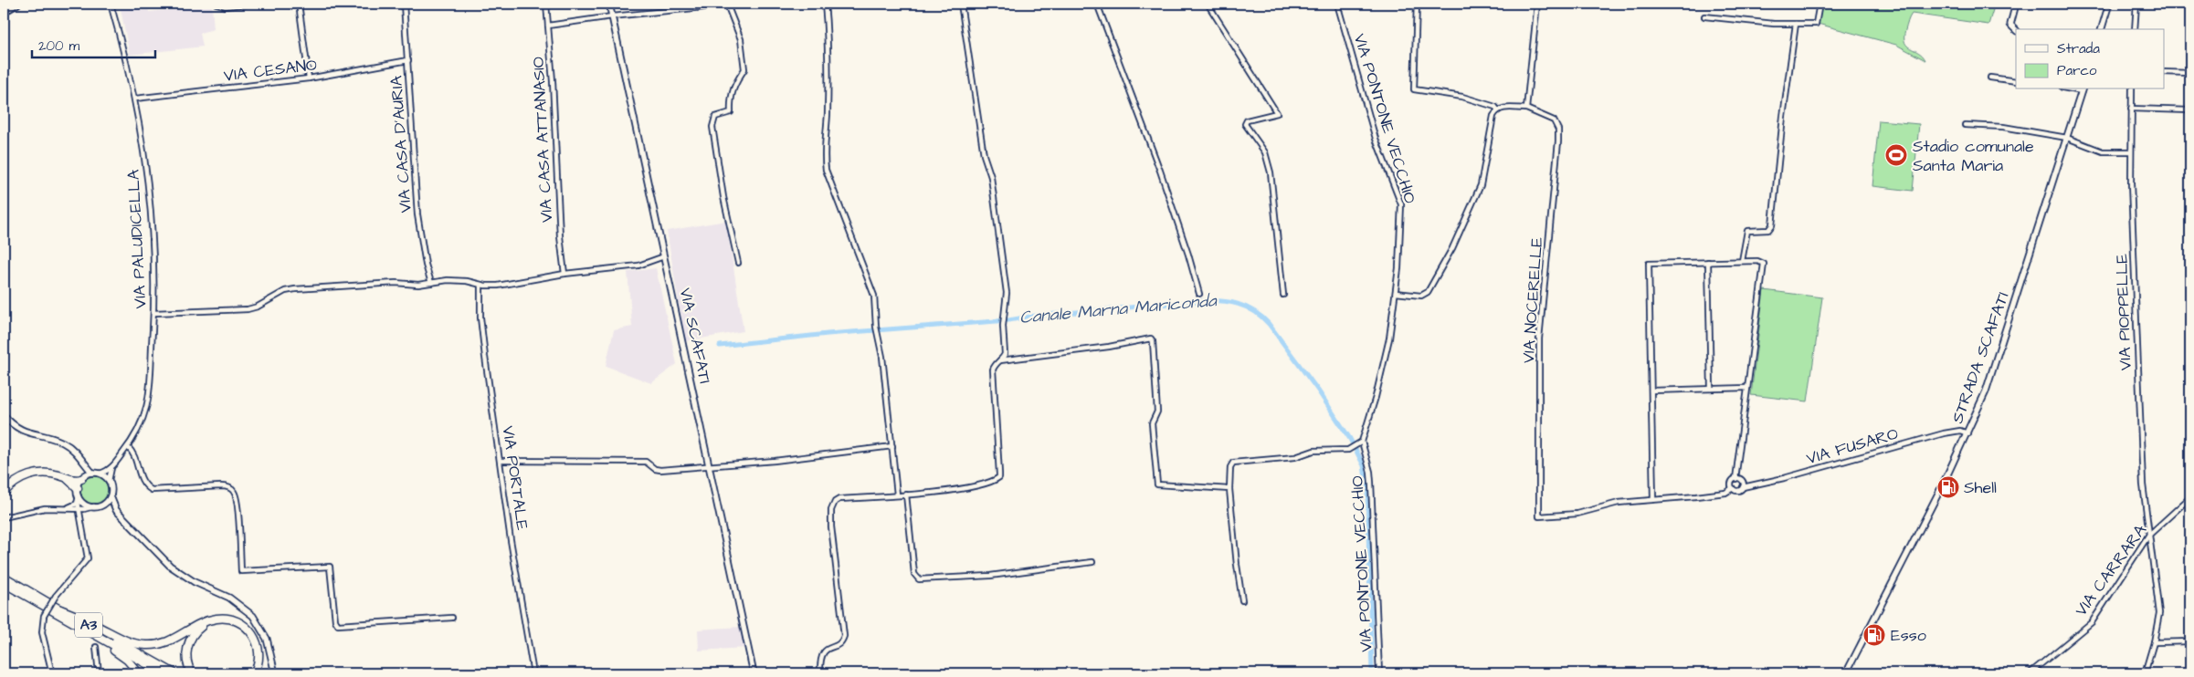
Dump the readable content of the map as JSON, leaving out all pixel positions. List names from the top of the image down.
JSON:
{
  "streets": {
    "highway": ["A3"],
    "street": [
      "VIA CESANO",
      "VIA PONTONE VECCHIO",
      "VIA CASA ATTANASIO",
      "VIA CASA D'AURIA",
      "VIA PALUDICELLA",
      "VIA NOCERELLE",
      "VIA PIOPPELLE",
      "VIA SCAFATI",
      "STRADA SCAFATI",
      "VIA FUSARO",
      "VIA PORTALE",
      "VIA CARRARA"
    ]
  },
  "crossings": [
    ["VIA CESANO", "VIA CASA D'AURIA"],
    ["VIA CESANO", "VIA PALUDICELLA"],
    ["VIA NOCERELLE", "VIA FUSARO"],
    ["VIA PIOPPELLE", "VIA CARRARA"],
    ["STRADA SCAFATI", "VIA FUSARO"]
  ],
  "water": ["Canale Marna Mariconda"],
  "places": {
    "sports": ["Stadio comunale Santa Maria"],
    "fuel station": ["Shell", "Esso"]
  },
  "legend": ["Strada", "Parco"],
  "scale_bar": "200 m"
}
